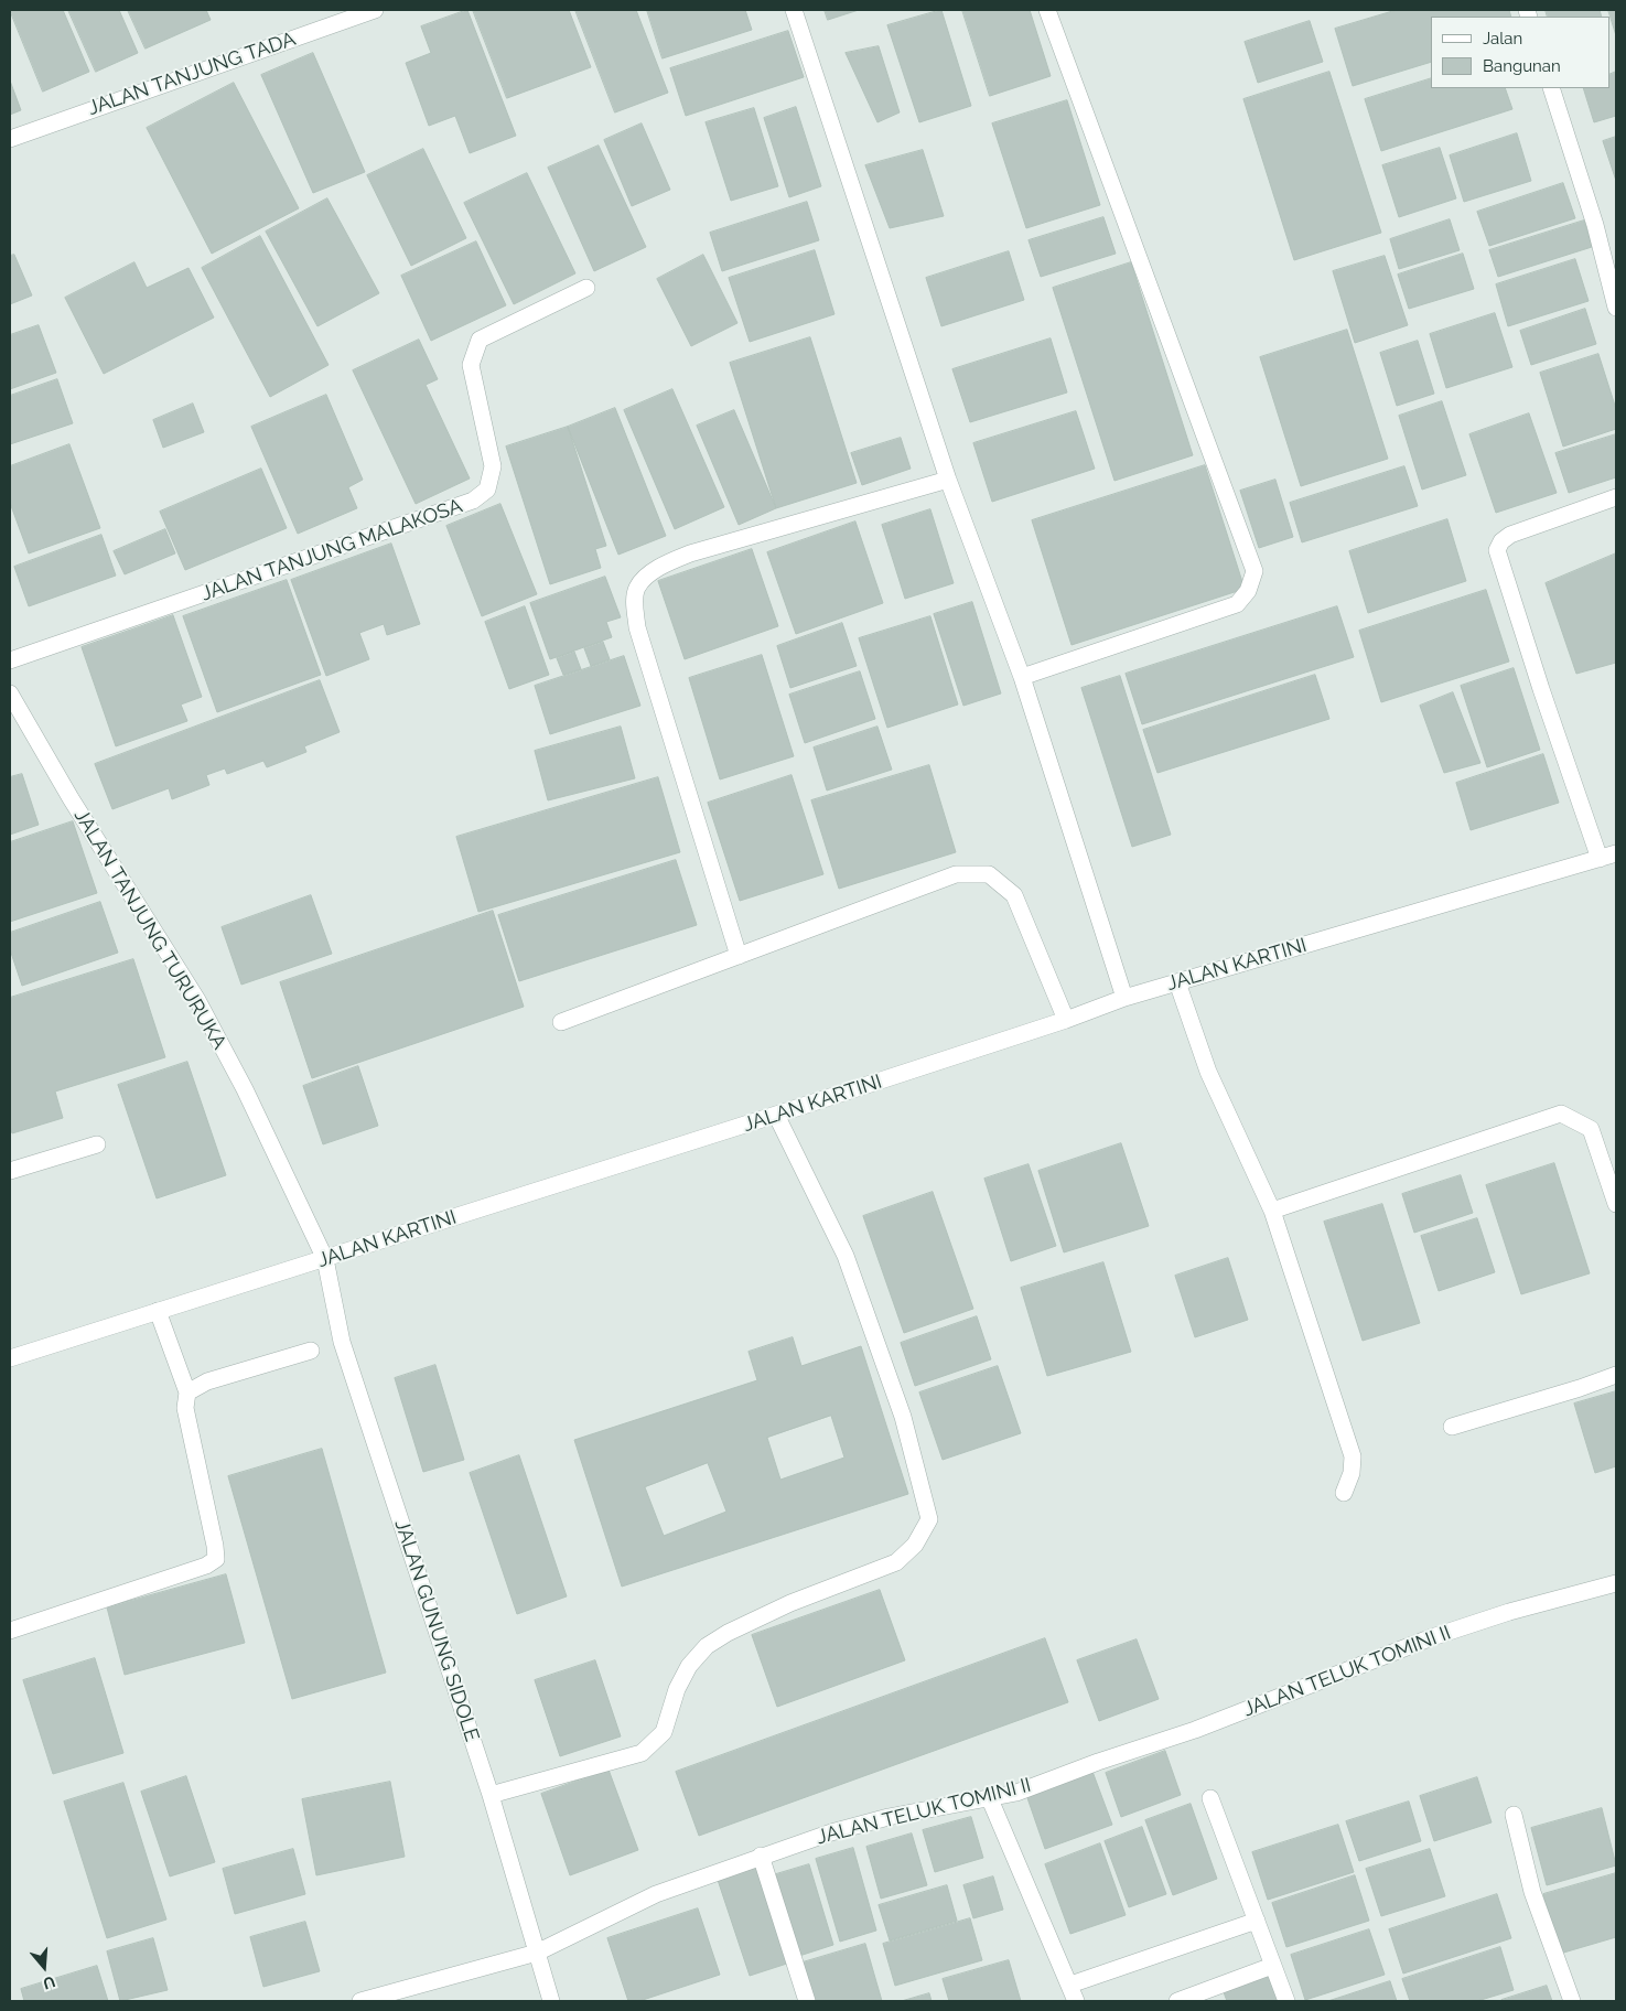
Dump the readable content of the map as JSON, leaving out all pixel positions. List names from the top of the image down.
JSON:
{
  "streets": {
    "street": [
      "JALAN TANJUNG TADA",
      "JALAN TANJUNG MALAKOSA",
      "JALAN TANJUNG TURURUKA",
      "JALAN KARTINI",
      "JALAN GUNUNG SIDOLE",
      "JALAN TELUK TOMINI II"
    ]
  },
  "crossings": [
    ["JALAN TANJUNG TURURUKA", "JALAN KARTINI"],
    ["JALAN TANJUNG TURURUKA", "JALAN GUNUNG SIDOLE"],
    ["JALAN KARTINI", "JALAN GUNUNG SIDOLE"],
    ["JALAN GUNUNG SIDOLE", "JALAN TELUK TOMINI II"]
  ],
  "legend": ["Jalan", "Bangunan"],
  "north": "bottom"
}
